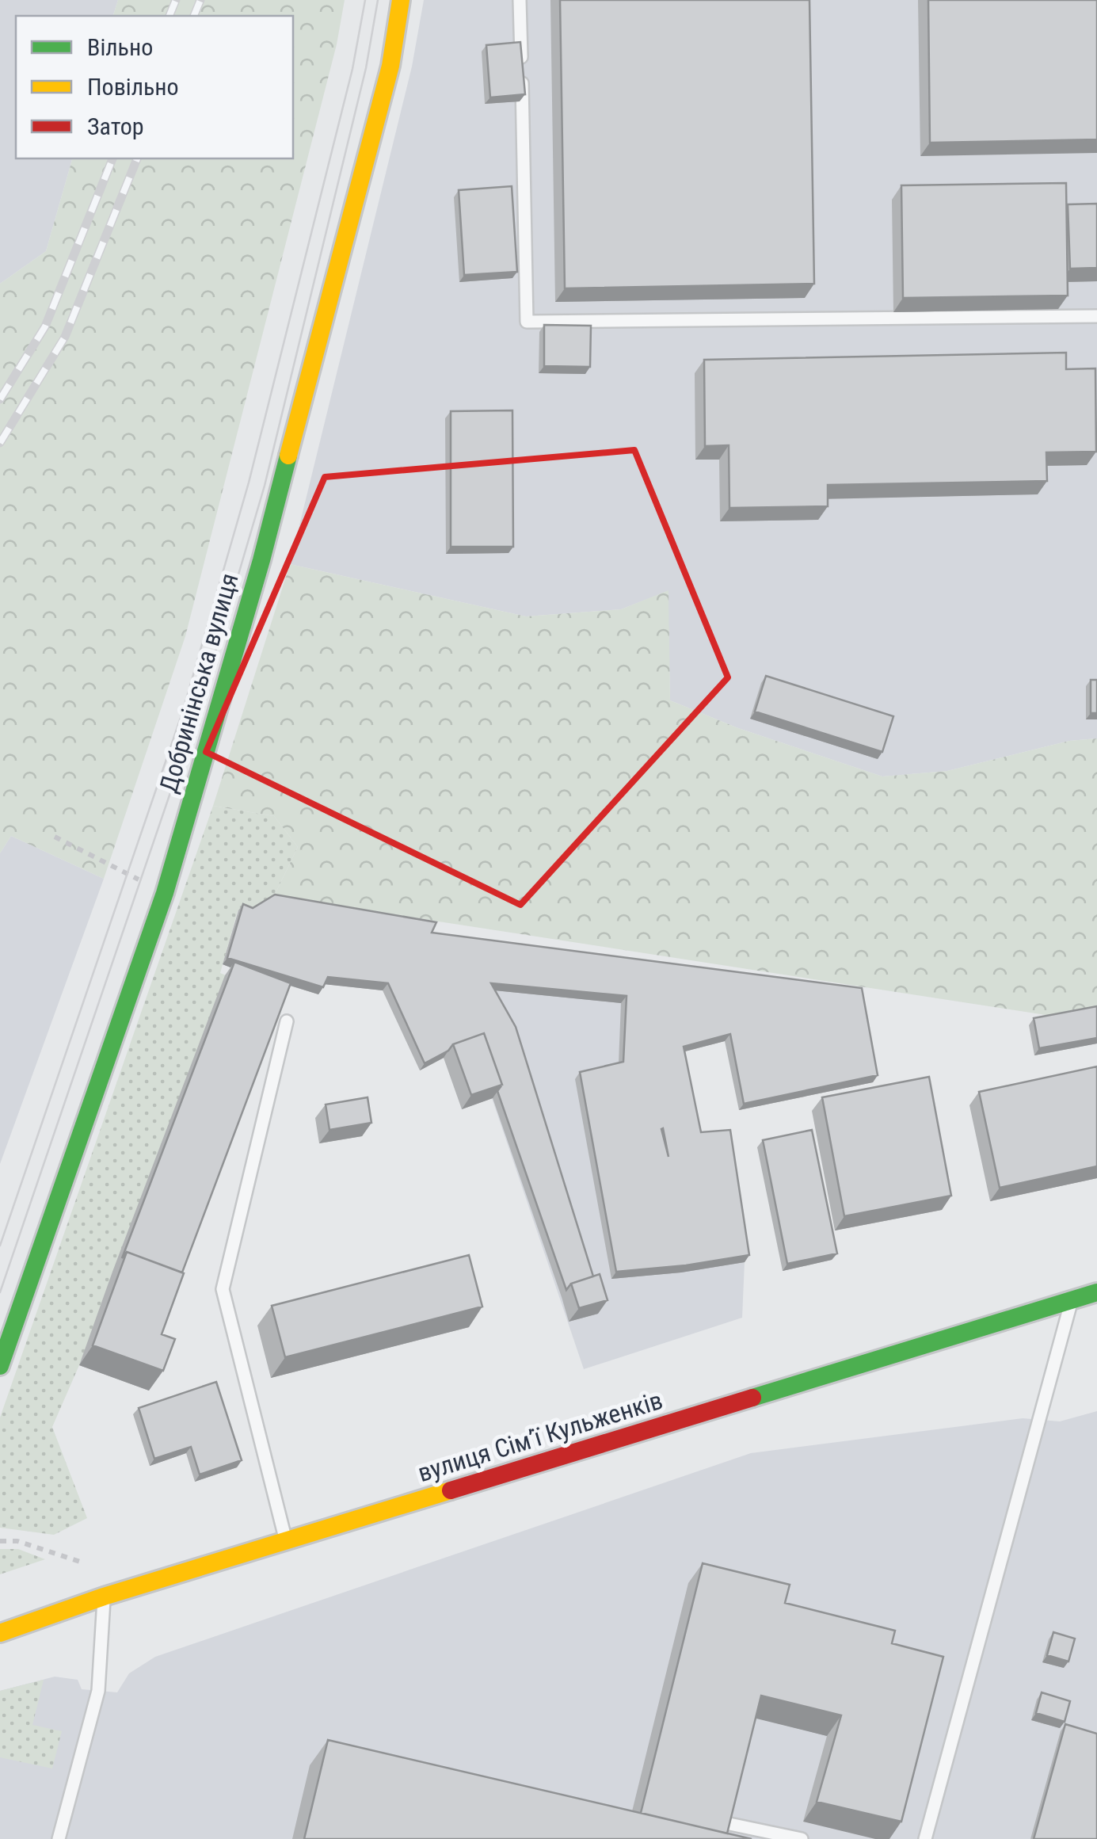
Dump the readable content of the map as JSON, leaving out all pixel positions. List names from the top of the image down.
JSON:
{
  "streets": {
    "street": ["Добринінська вулиця", "вулиця Сімʼї Кульженків"]
  },
  "legend": ["Вільно", "Повільно", "Затор"]
}
